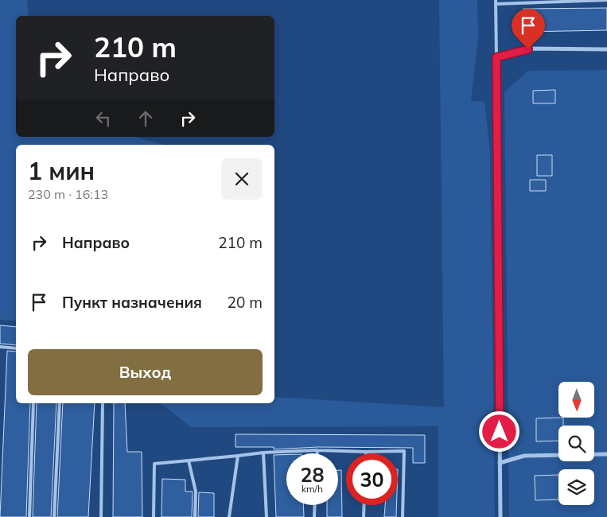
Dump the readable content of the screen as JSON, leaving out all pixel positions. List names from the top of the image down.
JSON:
{
  "north": "bottom",
  "page": {
    "turn": ["210 m", "Направо"],
    "heading": ["1 мин", "230 m · 16:13"],
    "list": [
      {
        "name": "Направо",
        "value": "210 m"
      },
      {
        "name": "Пункт назначения",
        "value": "20 m"
      }
    ],
    "buttons": "Выход",
    "speed": "28 km/h",
    "limit": "30"
  }
}
